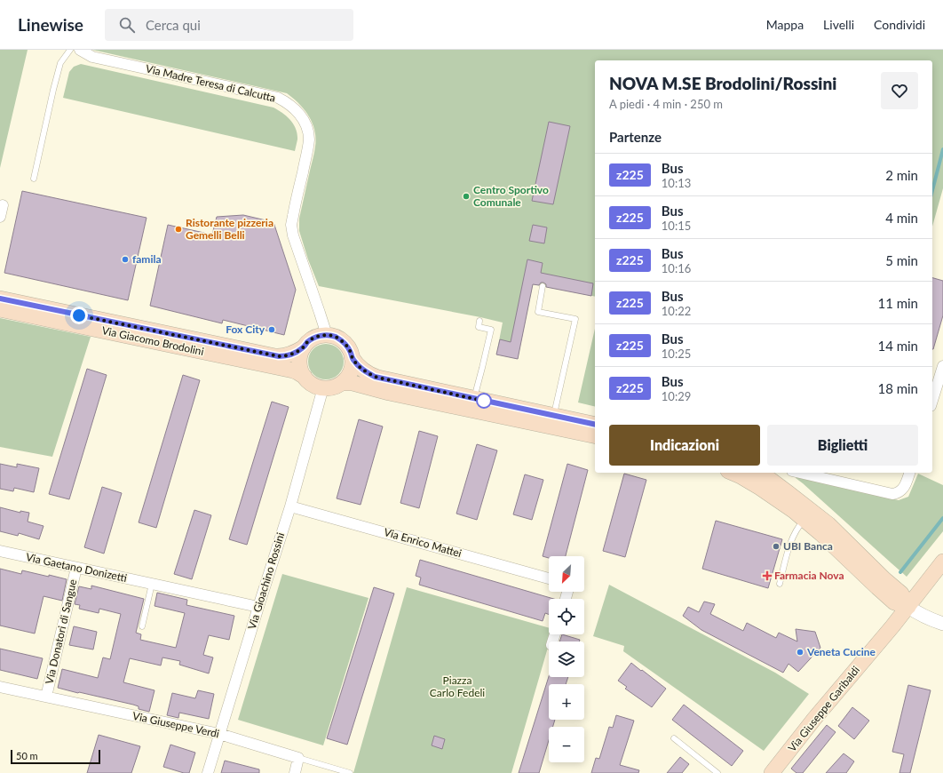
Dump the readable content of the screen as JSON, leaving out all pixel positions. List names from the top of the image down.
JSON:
{
  "streets": {
    "main road": ["Via Giacomo Brodolini", "Via Giuseppe Garibaldi"],
    "street": [
      "Via Madre Teresa di Calcutta",
      "Via Enrico Mattei",
      "Via Gaetano Donizetti",
      "Via Gioachino Rossini",
      "Via Donatori di Sangue",
      "Via Giuseppe Verdi"
    ]
  },
  "crossings": [
    ["Via Madre Teresa di Calcutta", "Via Giacomo Brodolini"],
    ["Via Madre Teresa di Calcutta", "Via Gioachino Rossini"],
    ["Via Giacomo Brodolini", "Via Gioachino Rossini"],
    ["Via Enrico Mattei", "Via Gioachino Rossini"],
    ["Via Gaetano Donizetti", "Via Gioachino Rossini"],
    ["Via Gaetano Donizetti", "Via Donatori di Sangue"],
    ["Via Gioachino Rossini", "Via Giuseppe Verdi"],
    ["Via Donatori di Sangue", "Via Giuseppe Verdi"]
  ],
  "parks": ["Piazza Carlo Fedeli"],
  "places": {
    "other": [
      "Centro Sportivo Comunale",
      "Ristorante pizzeria Gemelli Belli",
      "famila",
      "Fox City",
      "UBI Banca",
      "Veneta Cucine"
    ],
    "health": ["Farmacia Nova"]
  },
  "lines": ["bus line z225"],
  "scale_bar": "50 m",
  "north": "bottom left",
  "page": {
    "header": "Linewise",
    "search": "Cerca qui",
    "nav": ["Mappa", "Livelli", "Condividi"],
    "heading": [
      ["NOVA M.SE Brodolini/Rossini", "A piedi · 4 min · 250 m"],
      "Partenze"
    ],
    "list": [
      {
        "mark": "z225",
        "name": "Bus",
        "note": "10:13",
        "value": "2 min"
      },
      {
        "mark": "z225",
        "name": "Bus",
        "note": "10:15",
        "value": "4 min"
      },
      {
        "mark": "z225",
        "name": "Bus",
        "note": "10:16",
        "value": "5 min"
      },
      {
        "mark": "z225",
        "name": "Bus",
        "note": "10:22",
        "value": "11 min"
      },
      {
        "mark": "z225",
        "name": "Bus",
        "note": "10:25",
        "value": "14 min"
      },
      {
        "mark": "z225",
        "name": "Bus",
        "note": "10:29",
        "value": "18 min"
      }
    ],
    "buttons": ["Indicazioni", "Biglietti"],
    "map_buttons": ["+", "−"],
    "scale": "50 m"
  }
}
